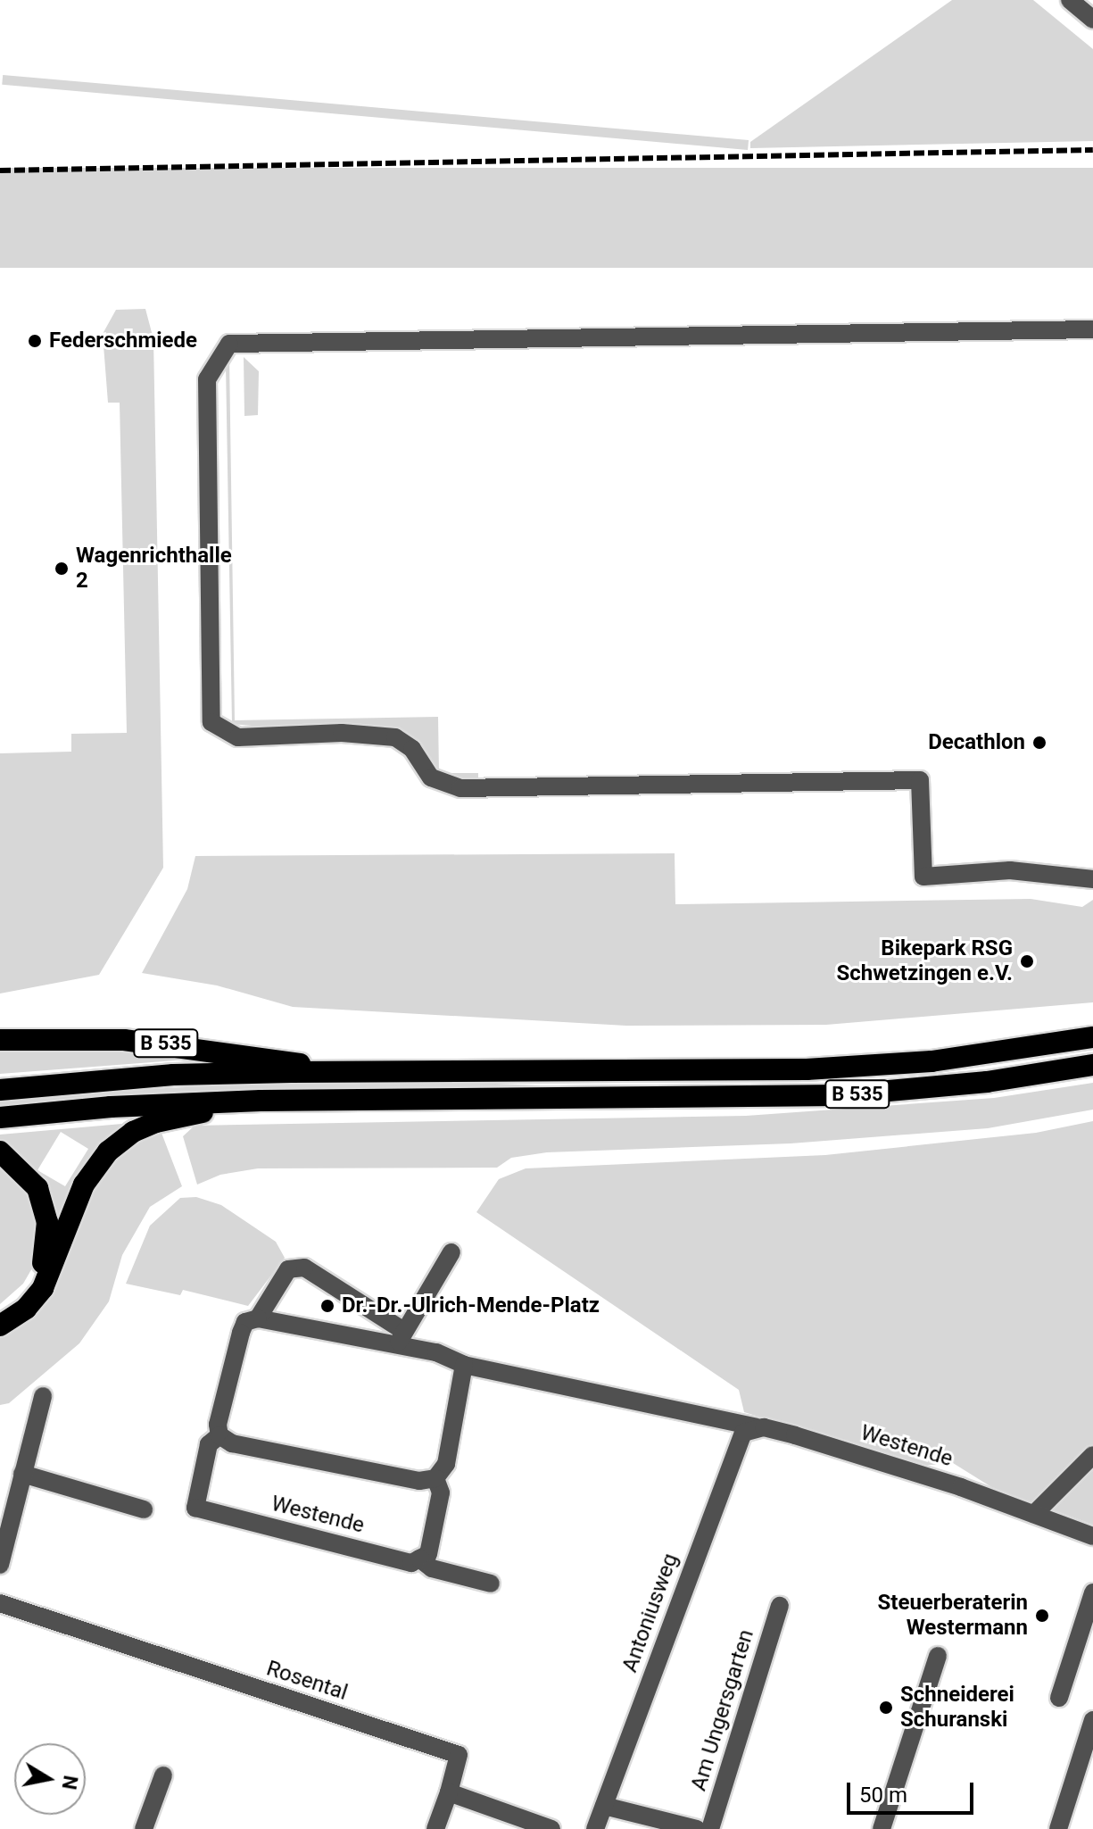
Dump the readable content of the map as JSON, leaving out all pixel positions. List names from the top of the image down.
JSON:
{
  "streets": {
    "highway": ["B 535"],
    "street": [
      "Westende",
      "Antoniusweg",
      "Rosental",
      "Am Ungersgarten"
    ]
  },
  "crossings": [
    ["Westende", "Antoniusweg"]
  ],
  "places": [
    "Federschmiede",
    "Wagenrichthalle 2",
    "Decathlon",
    "Bikepark RSG Schwetzingen e.V.",
    "Dr.-Dr.-Ulrich-Mende-Platz",
    "Steuerberaterin Westermann",
    "Schneiderei Schuranski"
  ],
  "scale_bar": "50 m",
  "north": "right"
}
